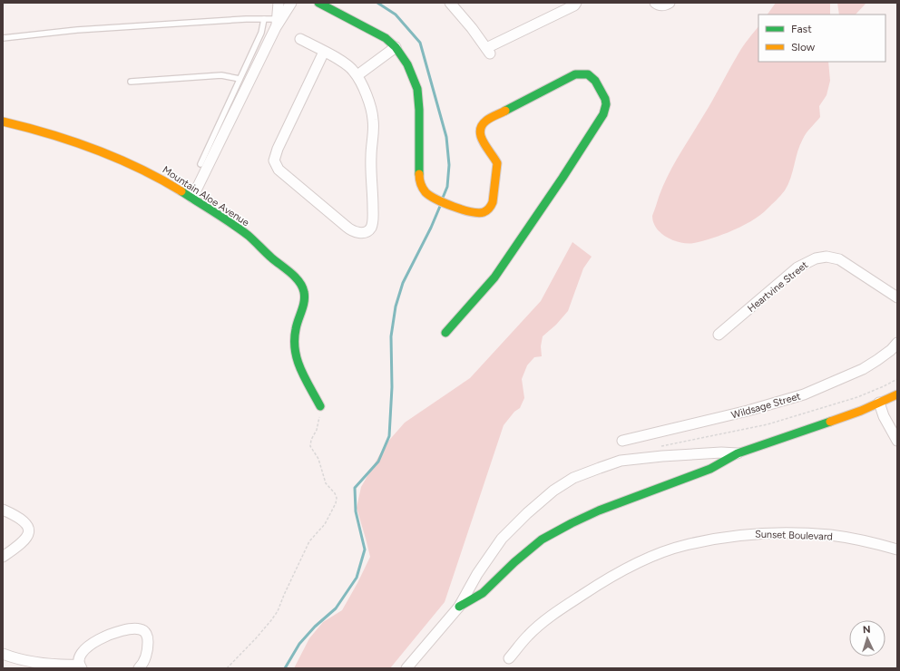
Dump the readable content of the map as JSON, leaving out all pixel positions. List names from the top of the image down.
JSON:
{
  "streets": {
    "street": [
      "Mountain Aloe Avenue",
      "Heartvine Street",
      "Wildsage Street",
      "Sunset Boulevard"
    ]
  },
  "legend": ["Fast", "Slow"],
  "north": "top"
}
